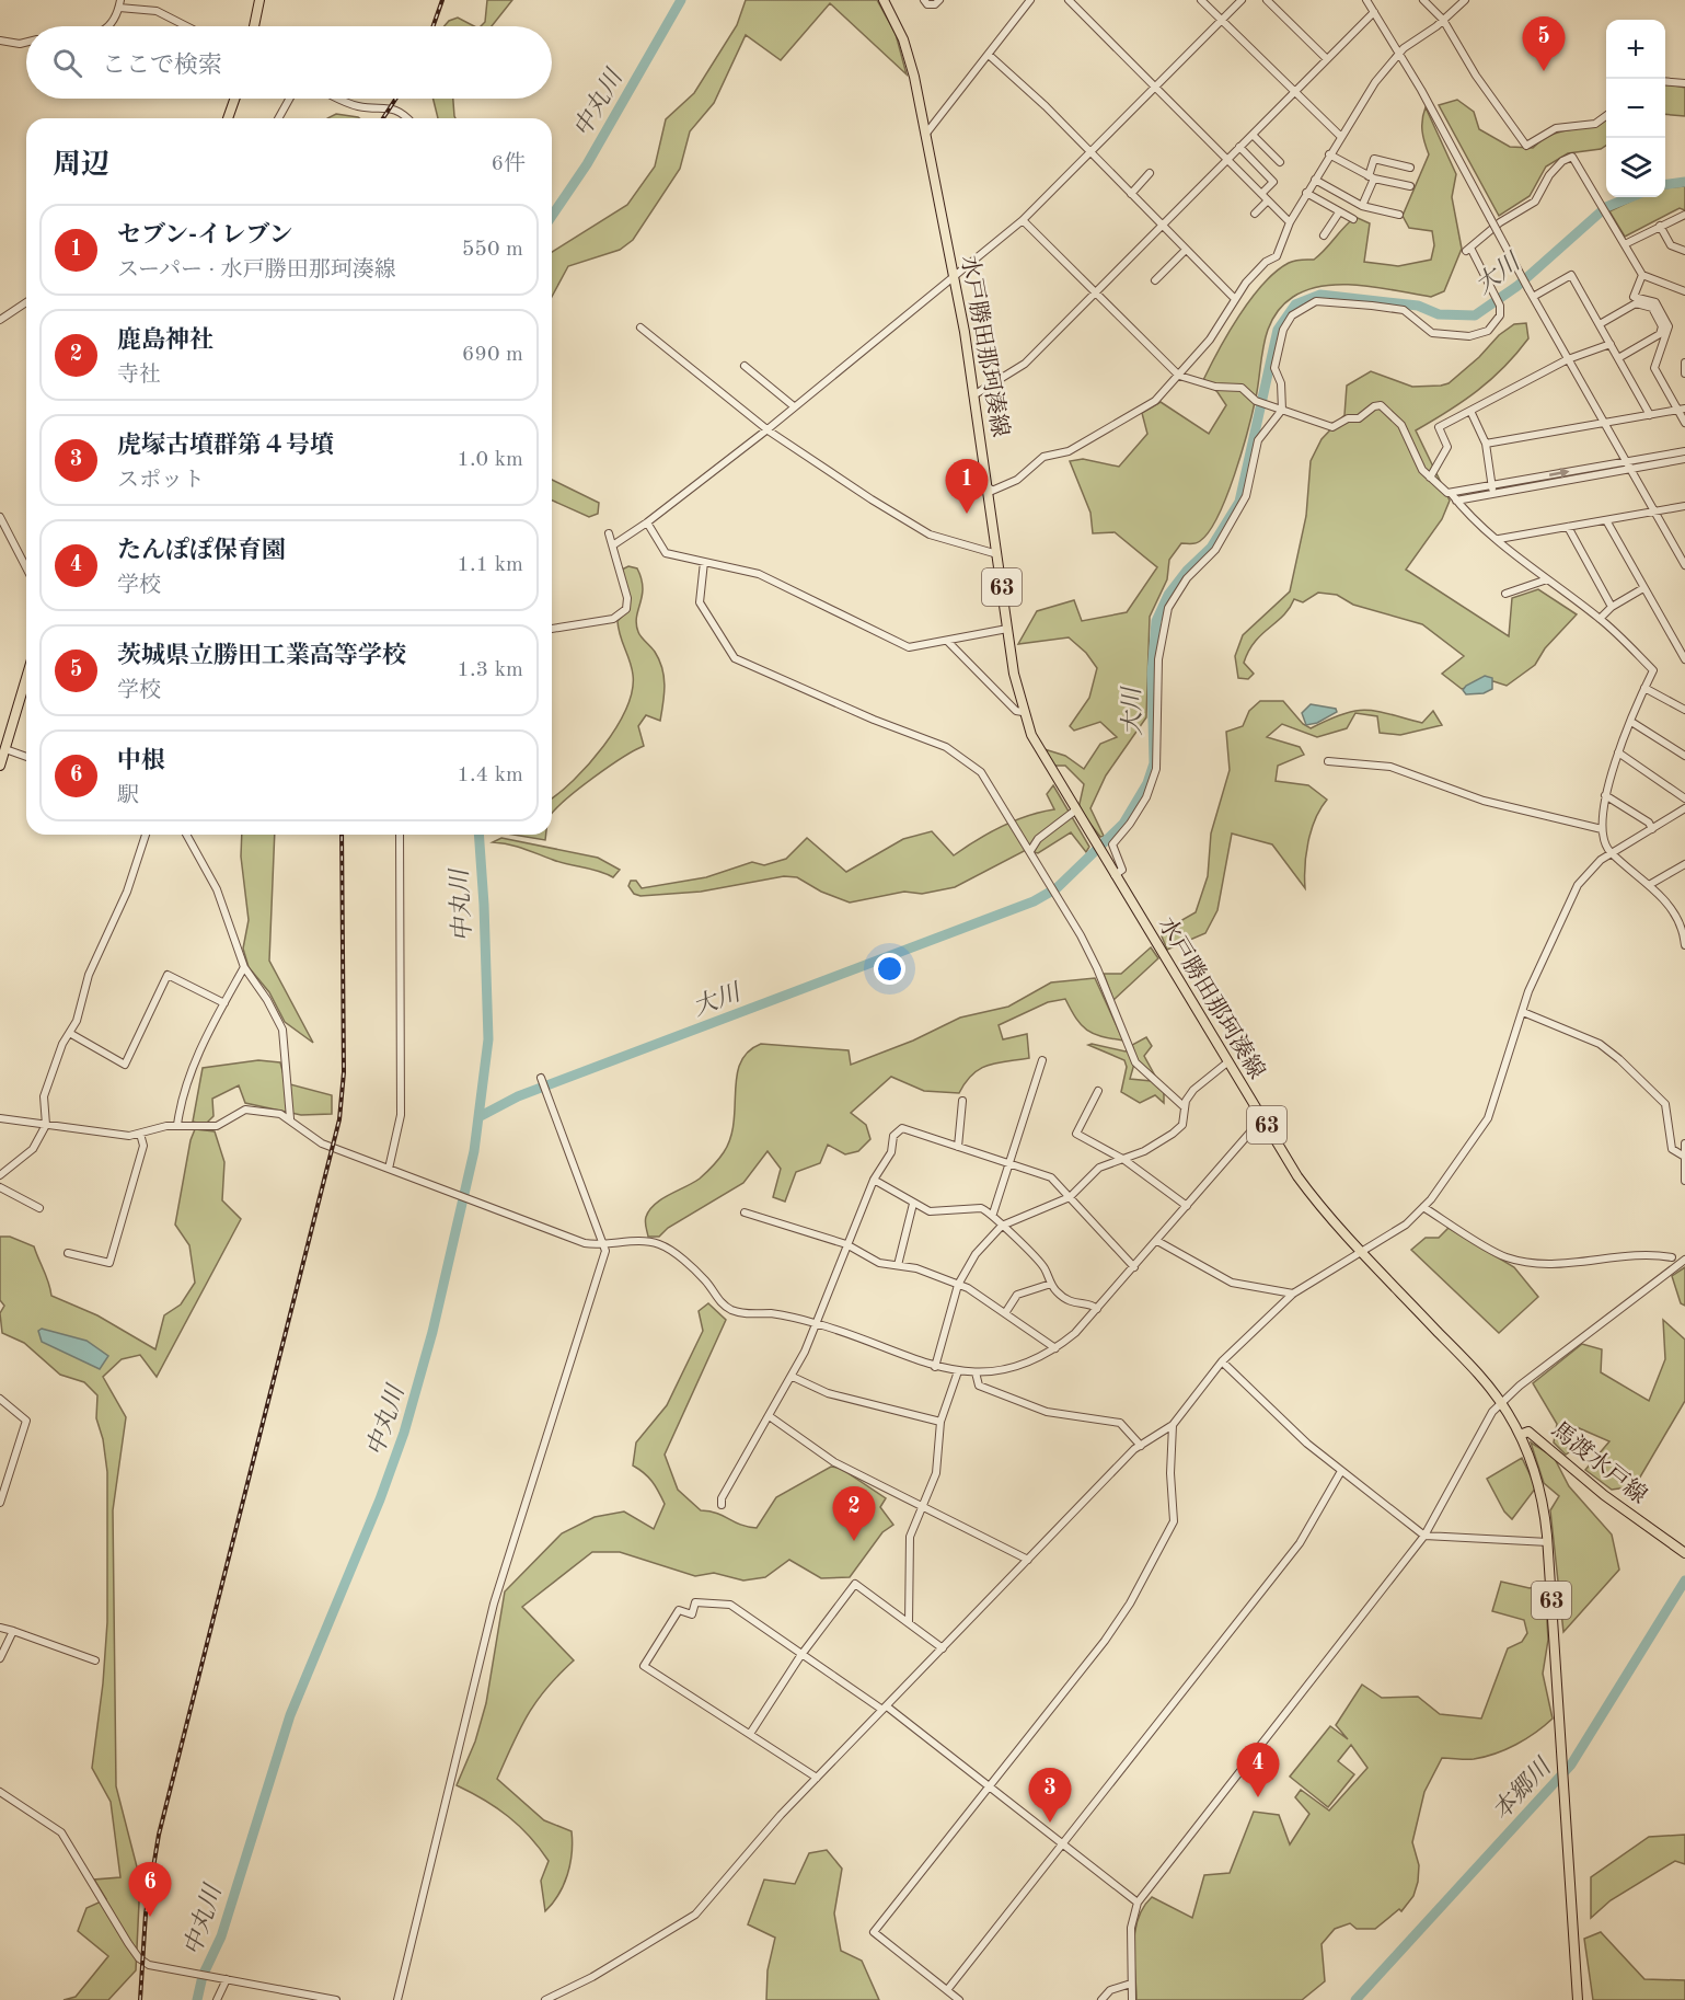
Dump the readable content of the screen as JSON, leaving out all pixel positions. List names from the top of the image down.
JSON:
{
  "streets": {
    "main road": ["水戸勝田那珂湊線", "63", "馬渡水戸線"]
  },
  "crossings": [
    ["水戸勝田那珂湊線", "馬渡水戸線"]
  ],
  "water": ["中丸川", "大川", "本郷川"],
  "page": {
    "pins": [
      "5",
      "1",
      "2",
      "4",
      "3",
      "6"
    ],
    "map_buttons": ["+", "−"],
    "search": "ここで検索",
    "heading": ["周辺", "6件"],
    "list": [
      {
        "mark": "1",
        "name": "セブン-イレブン",
        "note": "スーパー · 水戸勝田那珂湊線",
        "value": "550 m"
      },
      {
        "mark": "2",
        "name": "鹿島神社",
        "note": "寺社",
        "value": "690 m"
      },
      {
        "mark": "3",
        "name": "虎塚古墳群第４号墳",
        "note": "スポット",
        "value": "1.0 km"
      },
      {
        "mark": "4",
        "name": "たんぽぽ保育園",
        "note": "学校",
        "value": "1.1 km"
      },
      {
        "mark": "5",
        "name": "茨城県立勝田工業高等学校",
        "note": "学校",
        "value": "1.3 km"
      },
      {
        "mark": "6",
        "name": "中根",
        "note": "駅",
        "value": "1.4 km"
      }
    ]
  }
}
